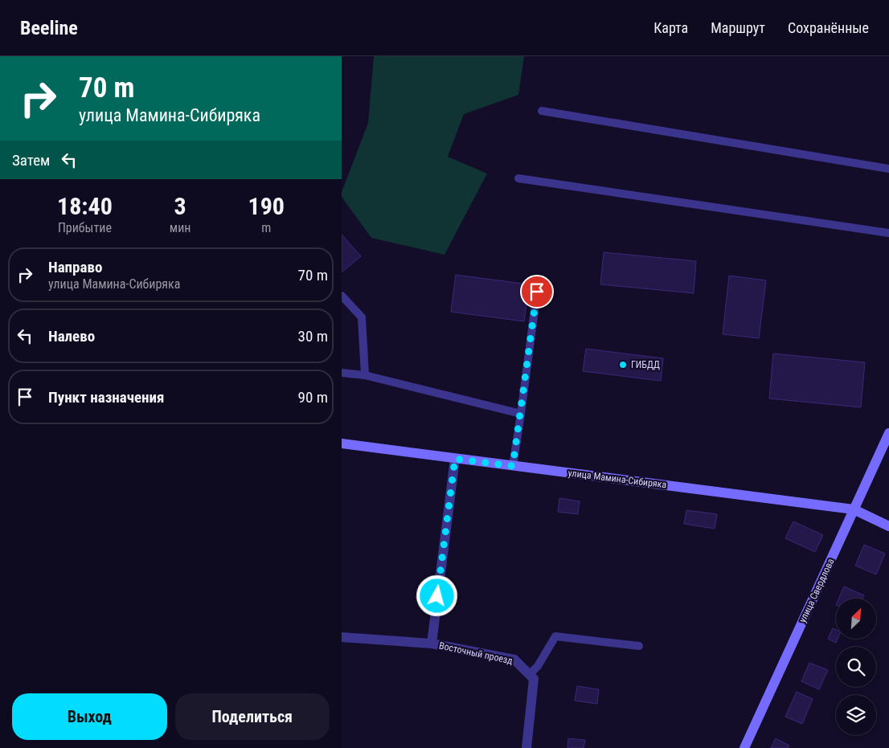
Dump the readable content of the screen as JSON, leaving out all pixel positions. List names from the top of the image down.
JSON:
{
  "streets": {
    "main road": ["улица Мамина-Сибиряка", "улица Свердлова"],
    "street": ["Восточный проезд"]
  },
  "crossings": [
    ["улица Мамина-Сибиряка", "улица Свердлова"],
    ["улица Мамина-Сибиряка", "Восточный проезд"]
  ],
  "places": ["ГИБДД"],
  "north": "top right",
  "page": {
    "header": "Beeline",
    "nav": ["Карта", "Маршрут", "Сохранённые"],
    "turn": ["70 m", "улица Мамина-Сибиряка"],
    "then": "Затем",
    "eta": [
      "18:40",
      "Прибытие",
      "3",
      "мин",
      "190",
      "m"
    ],
    "list": [
      {
        "name": "Направо",
        "note": "улица Мамина-Сибиряка",
        "value": "70 m"
      },
      {
        "name": "Налево",
        "value": "30 m"
      },
      {
        "name": "Пункт назначения",
        "value": "90 m"
      }
    ],
    "buttons": ["Выход", "Поделиться"]
  }
}
